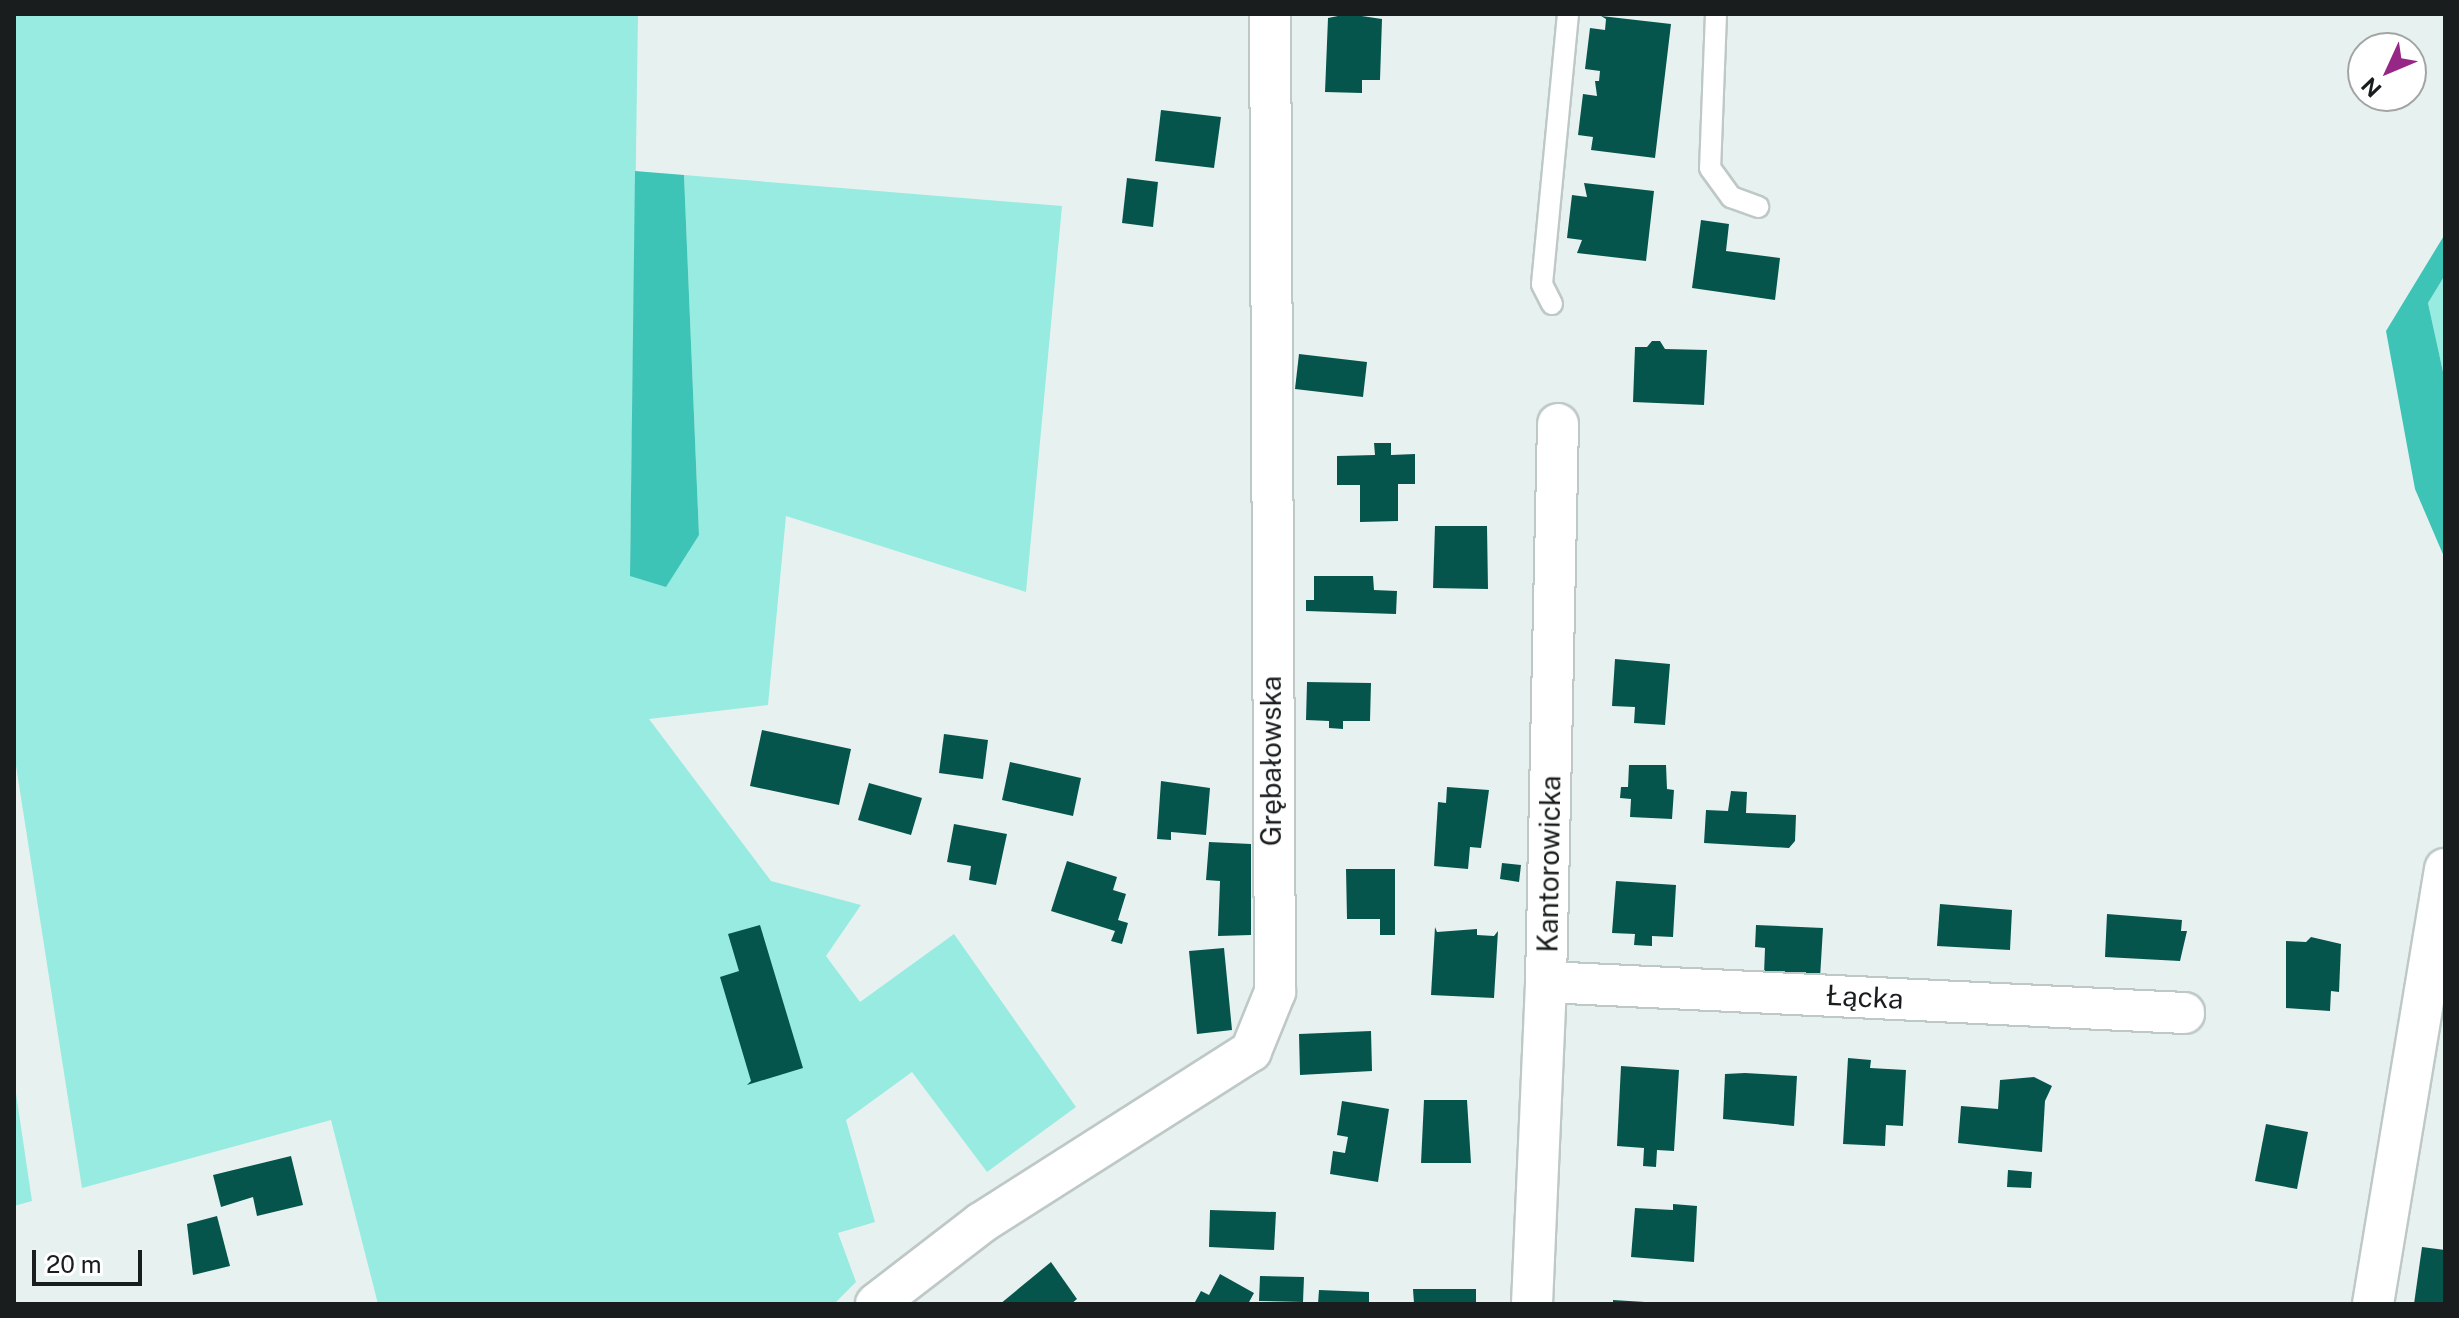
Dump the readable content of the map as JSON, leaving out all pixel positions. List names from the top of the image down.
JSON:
{
  "streets": {
    "street": ["Grębałowska", "Kantorowicka", "Łącka"]
  },
  "crossings": [
    ["Kantorowicka", "Łącka"]
  ],
  "scale_bar": "20 m",
  "north": "bottom left"
}
